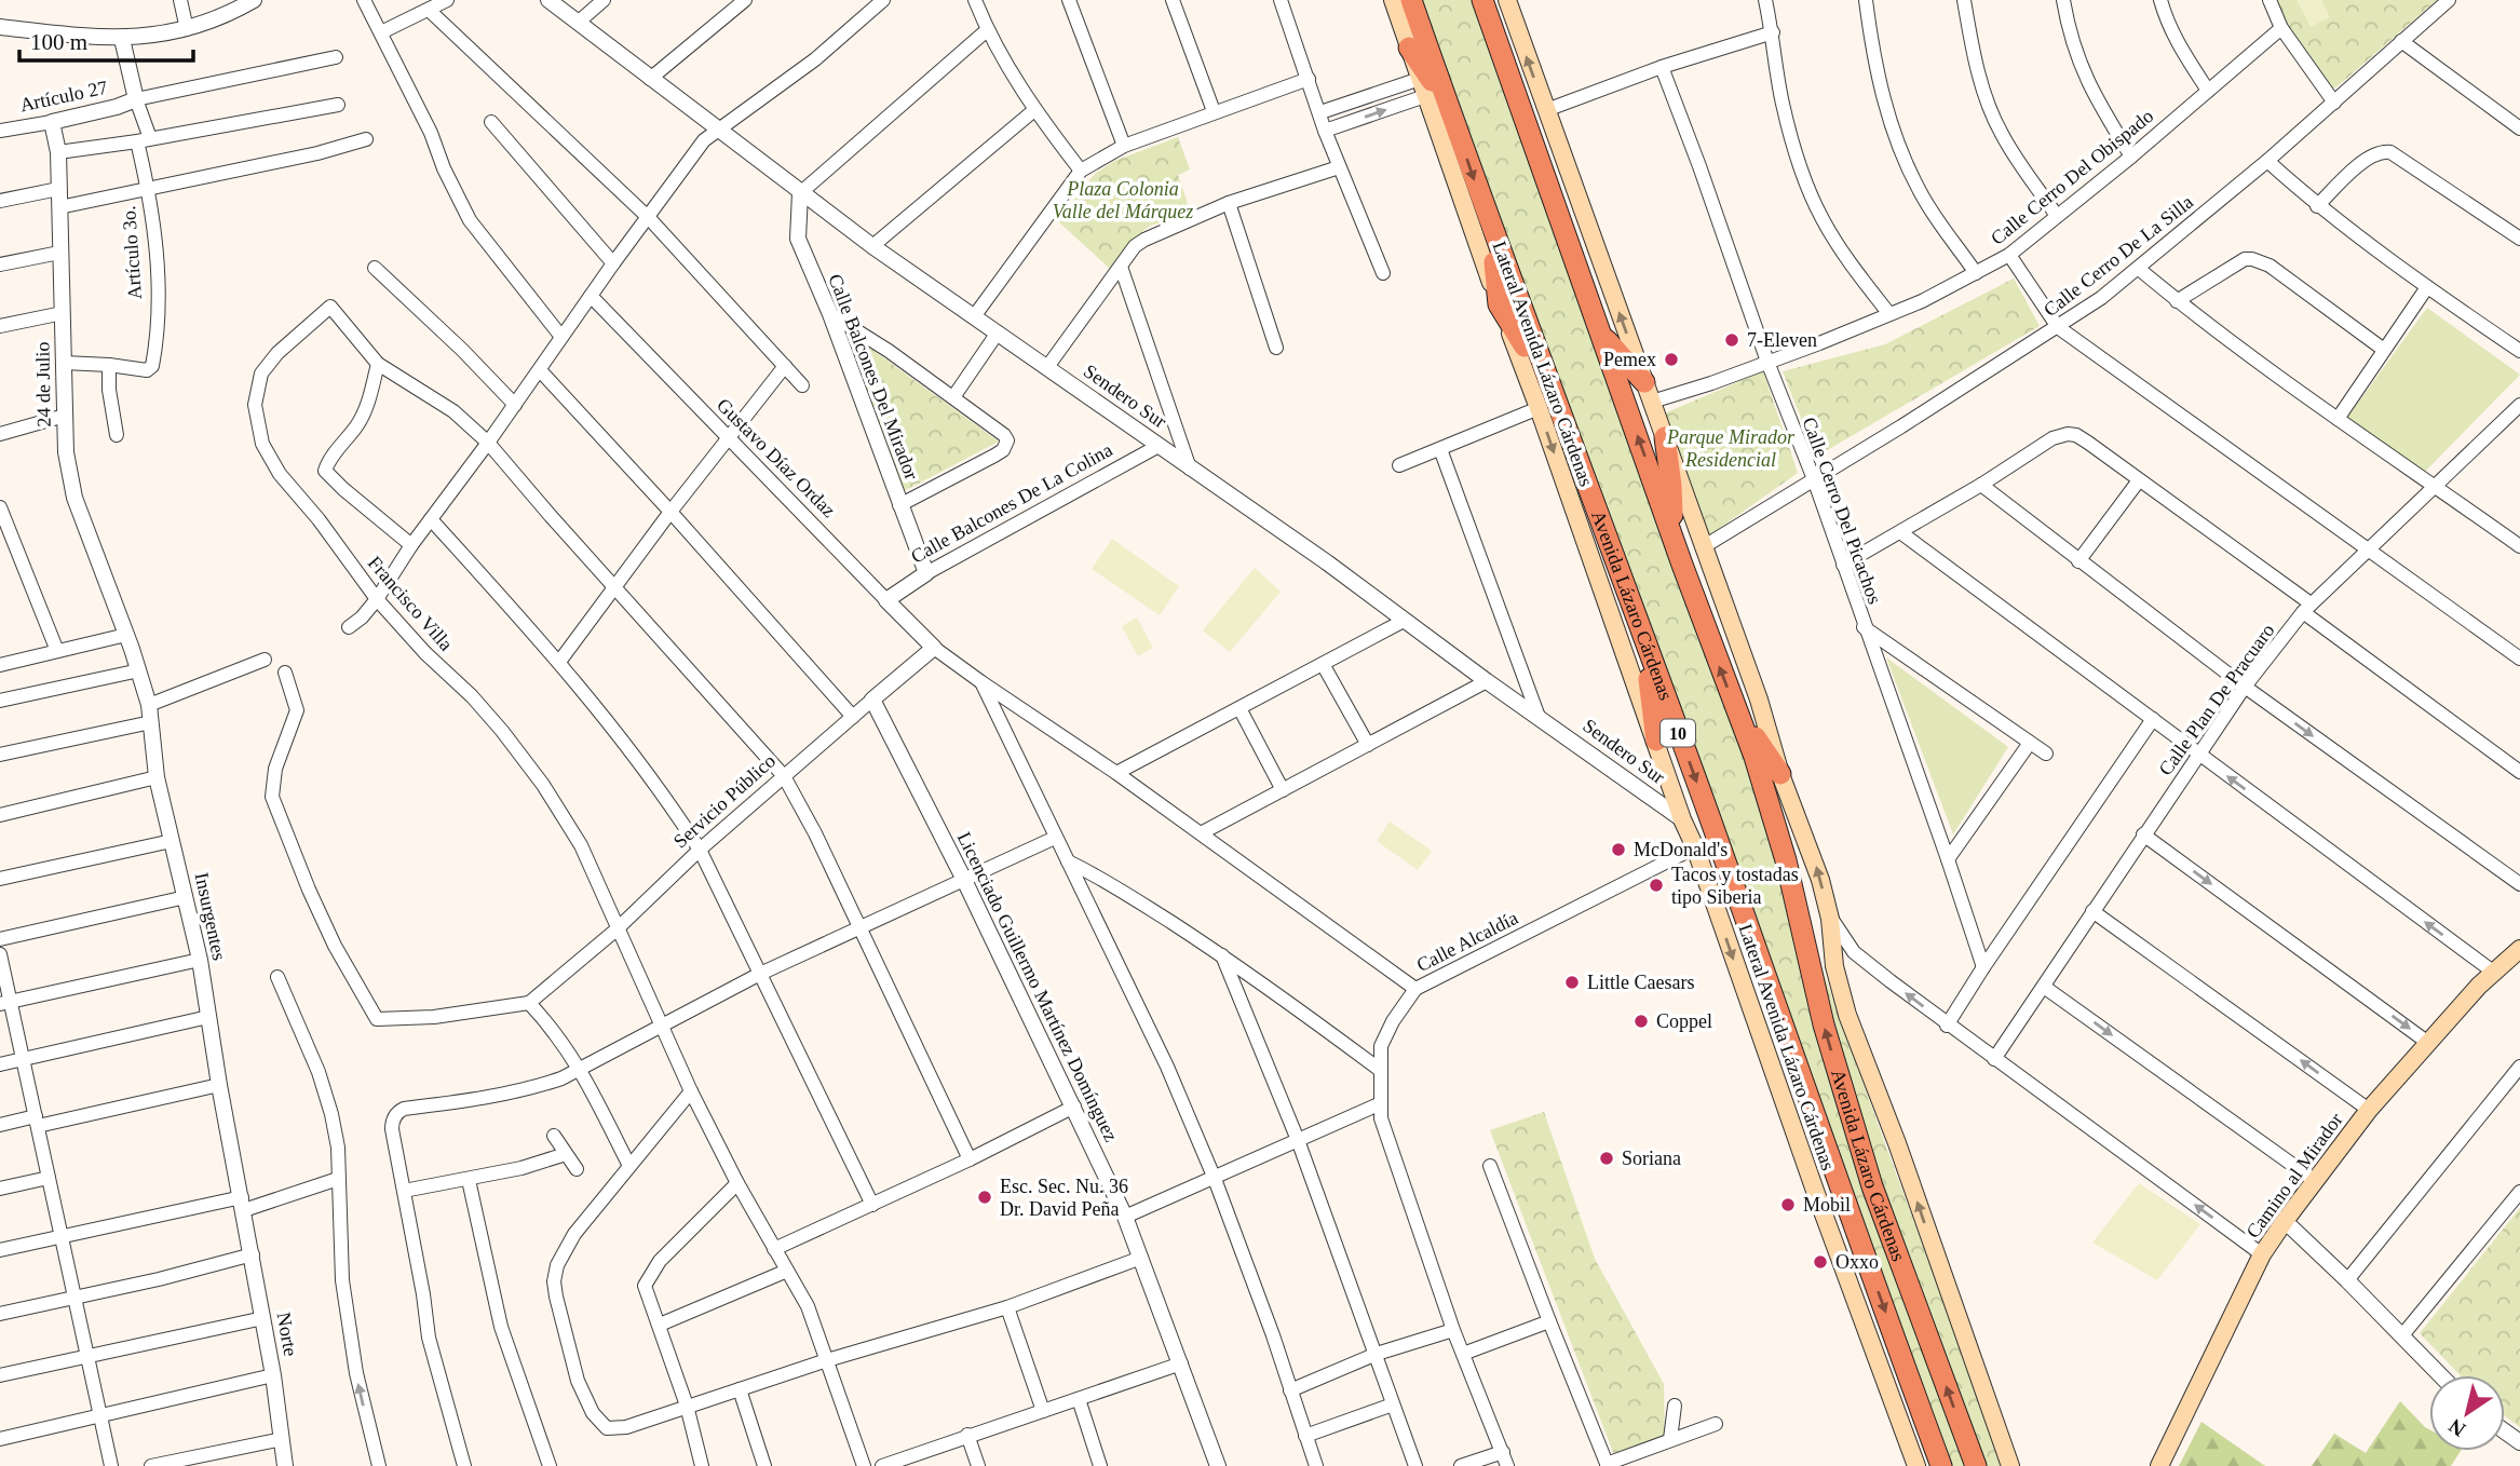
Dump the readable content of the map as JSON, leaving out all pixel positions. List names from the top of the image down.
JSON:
{
  "streets": {
    "highway": ["Avenida Lázaro Cárdenas", "10"],
    "main road": ["Lateral Avenida Lázaro Cárdenas", "Camino al Mirador"],
    "street": [
      "Artículo 27",
      "Calle Cerro Del Obispado",
      "Artículo 3o.",
      "Calle Cerro De La Silla",
      "Calle Balcones Del Mirador",
      "24 de Julio",
      "Sendero Sur",
      "Gustavo Díaz Ordaz",
      "Calle Balcones De La Colina",
      "Calle Cerro Del Picachos",
      "Francisco Villa",
      "Calle Plan De Pracuaro",
      "Servicio Público",
      "Insurgentes",
      "Calle Alcaldía",
      "Licenciado Guillermo Martínez Domínguez",
      "Norte"
    ]
  },
  "crossings": [
    ["Artículo 27", "Artículo 3o."],
    ["Artículo 27", "24 de Julio"],
    ["Calle Cerro Del Obispado", "Calle Cerro Del Picachos"],
    ["Calle Cerro De La Silla", "Calle Cerro Del Picachos"],
    ["Lateral Avenida Lázaro Cárdenas", "Sendero Sur"],
    ["Lateral Avenida Lázaro Cárdenas", "Avenida Lázaro Cárdenas"],
    ["Lateral Avenida Lázaro Cárdenas", "Calle Alcaldía"],
    ["Calle Balcones Del Mirador", "Sendero Sur"],
    ["Calle Balcones Del Mirador", "Calle Balcones De La Colina"],
    ["24 de Julio", "Insurgentes"],
    ["Sendero Sur", "Calle Balcones De La Colina"],
    ["Gustavo Díaz Ordaz", "Calle Balcones De La Colina"],
    ["Gustavo Díaz Ordaz", "Servicio Público"],
    ["Francisco Villa", "Servicio Público"],
    ["Servicio Público", "Licenciado Guillermo Martínez Domínguez"],
    ["Insurgentes", "Norte"]
  ],
  "parks": ["Plaza Colonia Valle del Márquez", "Parque Mirador Residencial"],
  "places": [
    "7-Eleven",
    "Pemex",
    "McDonald's",
    "Tacos y tostadas tipo Siberia",
    "Little Caesars",
    "Coppel",
    "Soriana",
    "Esc. Sec. Nu. 36 Dr. David Peña",
    "Mobil",
    "Oxxo"
  ],
  "scale_bar": "100 m",
  "north": "bottom left"
}
